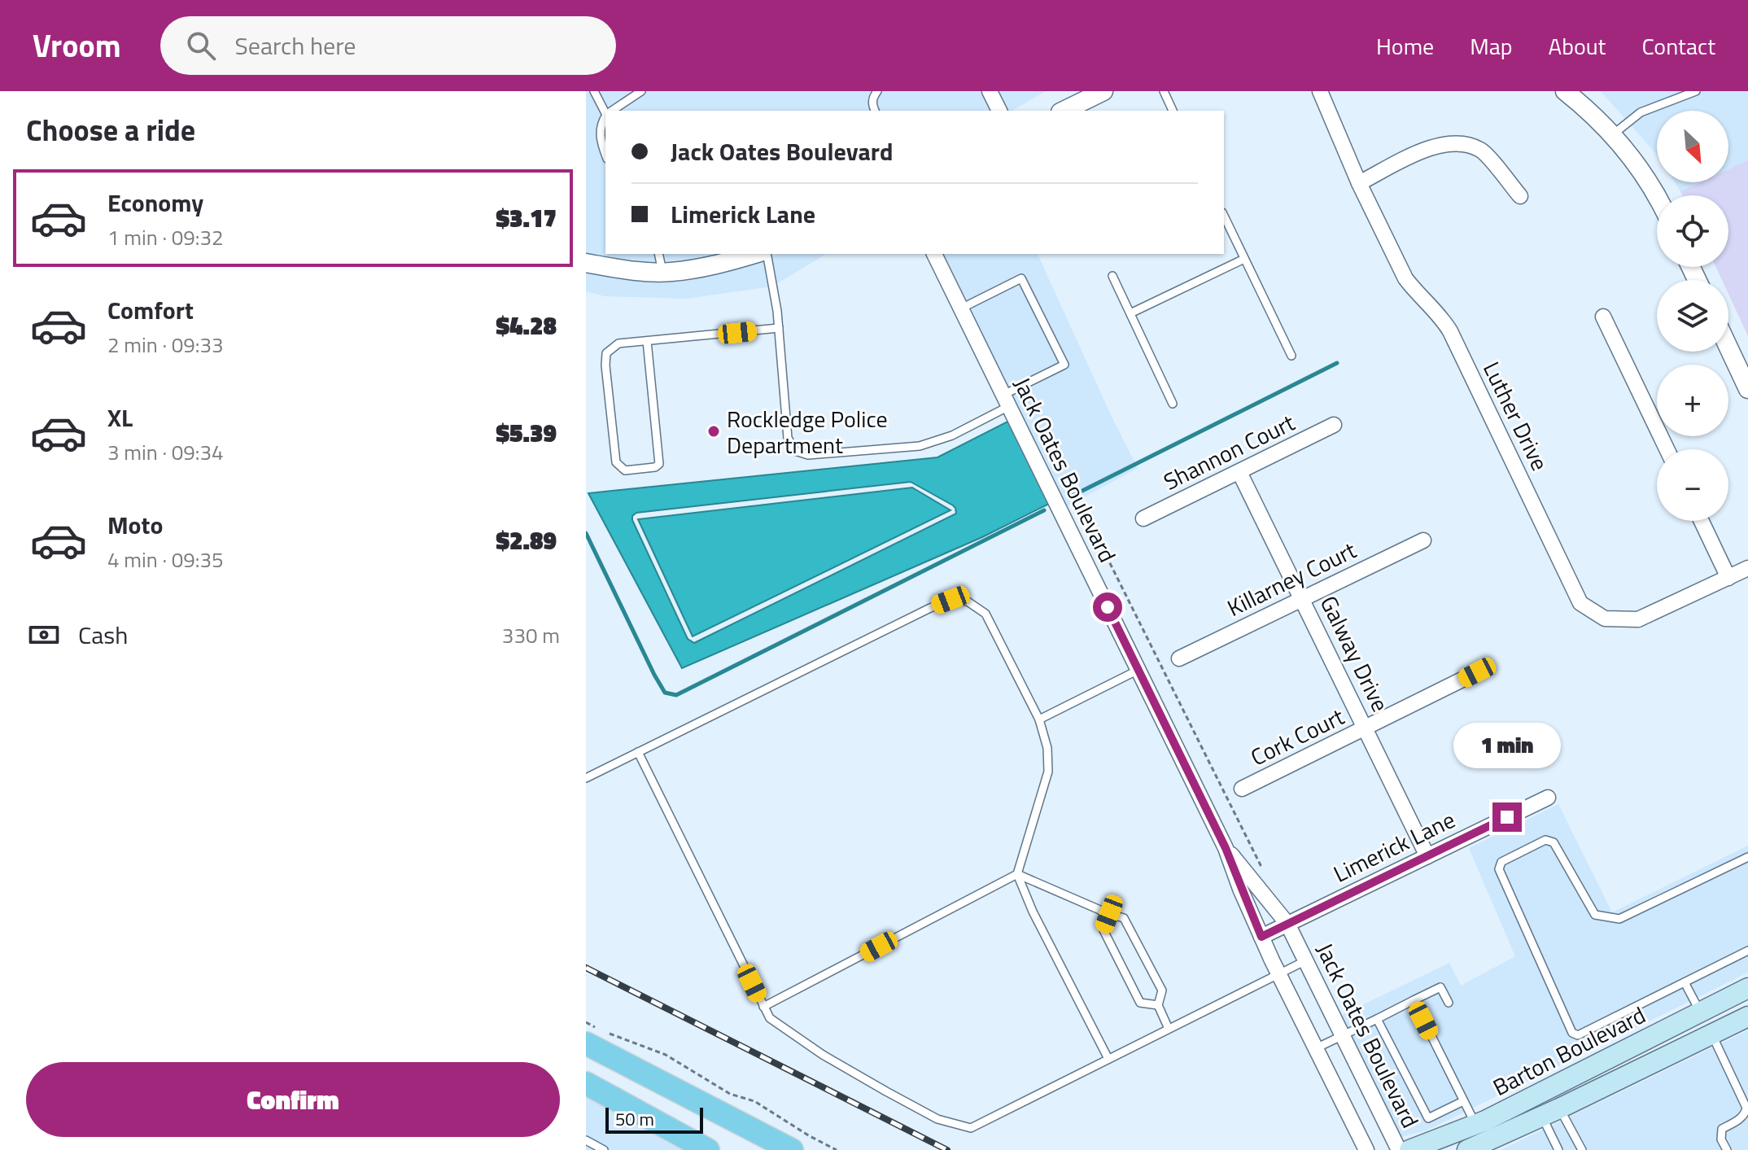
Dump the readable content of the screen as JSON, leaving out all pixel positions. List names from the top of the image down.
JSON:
{
  "streets": {
    "main road": ["Barton Boulevard"],
    "street": [
      "Luther Drive",
      "Shannon Court",
      "Jack Oates Boulevard",
      "Killarney Court",
      "Galway Drive",
      "Cork Court",
      "Limerick Lane"
    ]
  },
  "crossings": [
    ["Shannon Court", "Galway Drive"],
    ["Jack Oates Boulevard", "Limerick Lane"],
    ["Killarney Court", "Galway Drive"],
    ["Galway Drive", "Cork Court"],
    ["Galway Drive", "Limerick Lane"]
  ],
  "places": ["Rockledge Police Department"],
  "scale_bar": "50 m",
  "north": "bottom right",
  "page": {
    "header": "Vroom",
    "search": "Search here",
    "nav": [
      "Home",
      "Map",
      "About",
      "Contact"
    ],
    "heading": "Choose a ride",
    "map_buttons": ["+", "−"],
    "banner": ["Jack Oates Boulevard", "Limerick Lane"],
    "list": [
      {
        "name": "Economy",
        "note": "1 min · 09:32",
        "value": "$3.17"
      },
      {
        "name": "Comfort",
        "note": "2 min · 09:33",
        "value": "$4.28"
      },
      {
        "name": "XL",
        "note": "3 min · 09:34",
        "value": "$5.39"
      },
      {
        "name": "Moto",
        "note": "4 min · 09:35",
        "value": "$2.89"
      }
    ],
    "pay": ["Cash", "330 m"],
    "bubble": "1 min",
    "buttons": "Confirm",
    "scale": "50 m"
  }
}
